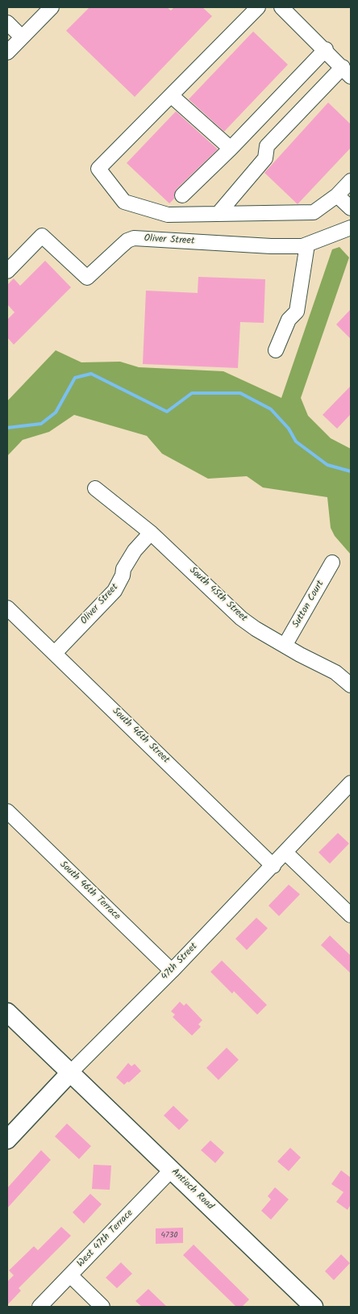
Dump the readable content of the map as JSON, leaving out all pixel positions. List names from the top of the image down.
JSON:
{
  "streets": {
    "main road": ["47th Street", "Antioch Road"],
    "street": [
      "Oliver Street",
      "South 45th Street",
      "Sutton Court",
      "South 46th Street",
      "South 46th Terrace",
      "West 47th Terrace"
    ]
  },
  "crossings": [
    ["Oliver Street", "South 45th Street"],
    ["Oliver Street", "South 46th Street"],
    ["South 45th Street", "Sutton Court"],
    ["South 46th Street", "47th Street"],
    ["South 46th Terrace", "47th Street"],
    ["47th Street", "Antioch Road"],
    ["Antioch Road", "West 47th Terrace"]
  ],
  "house_numbers": ["4730"]
}
